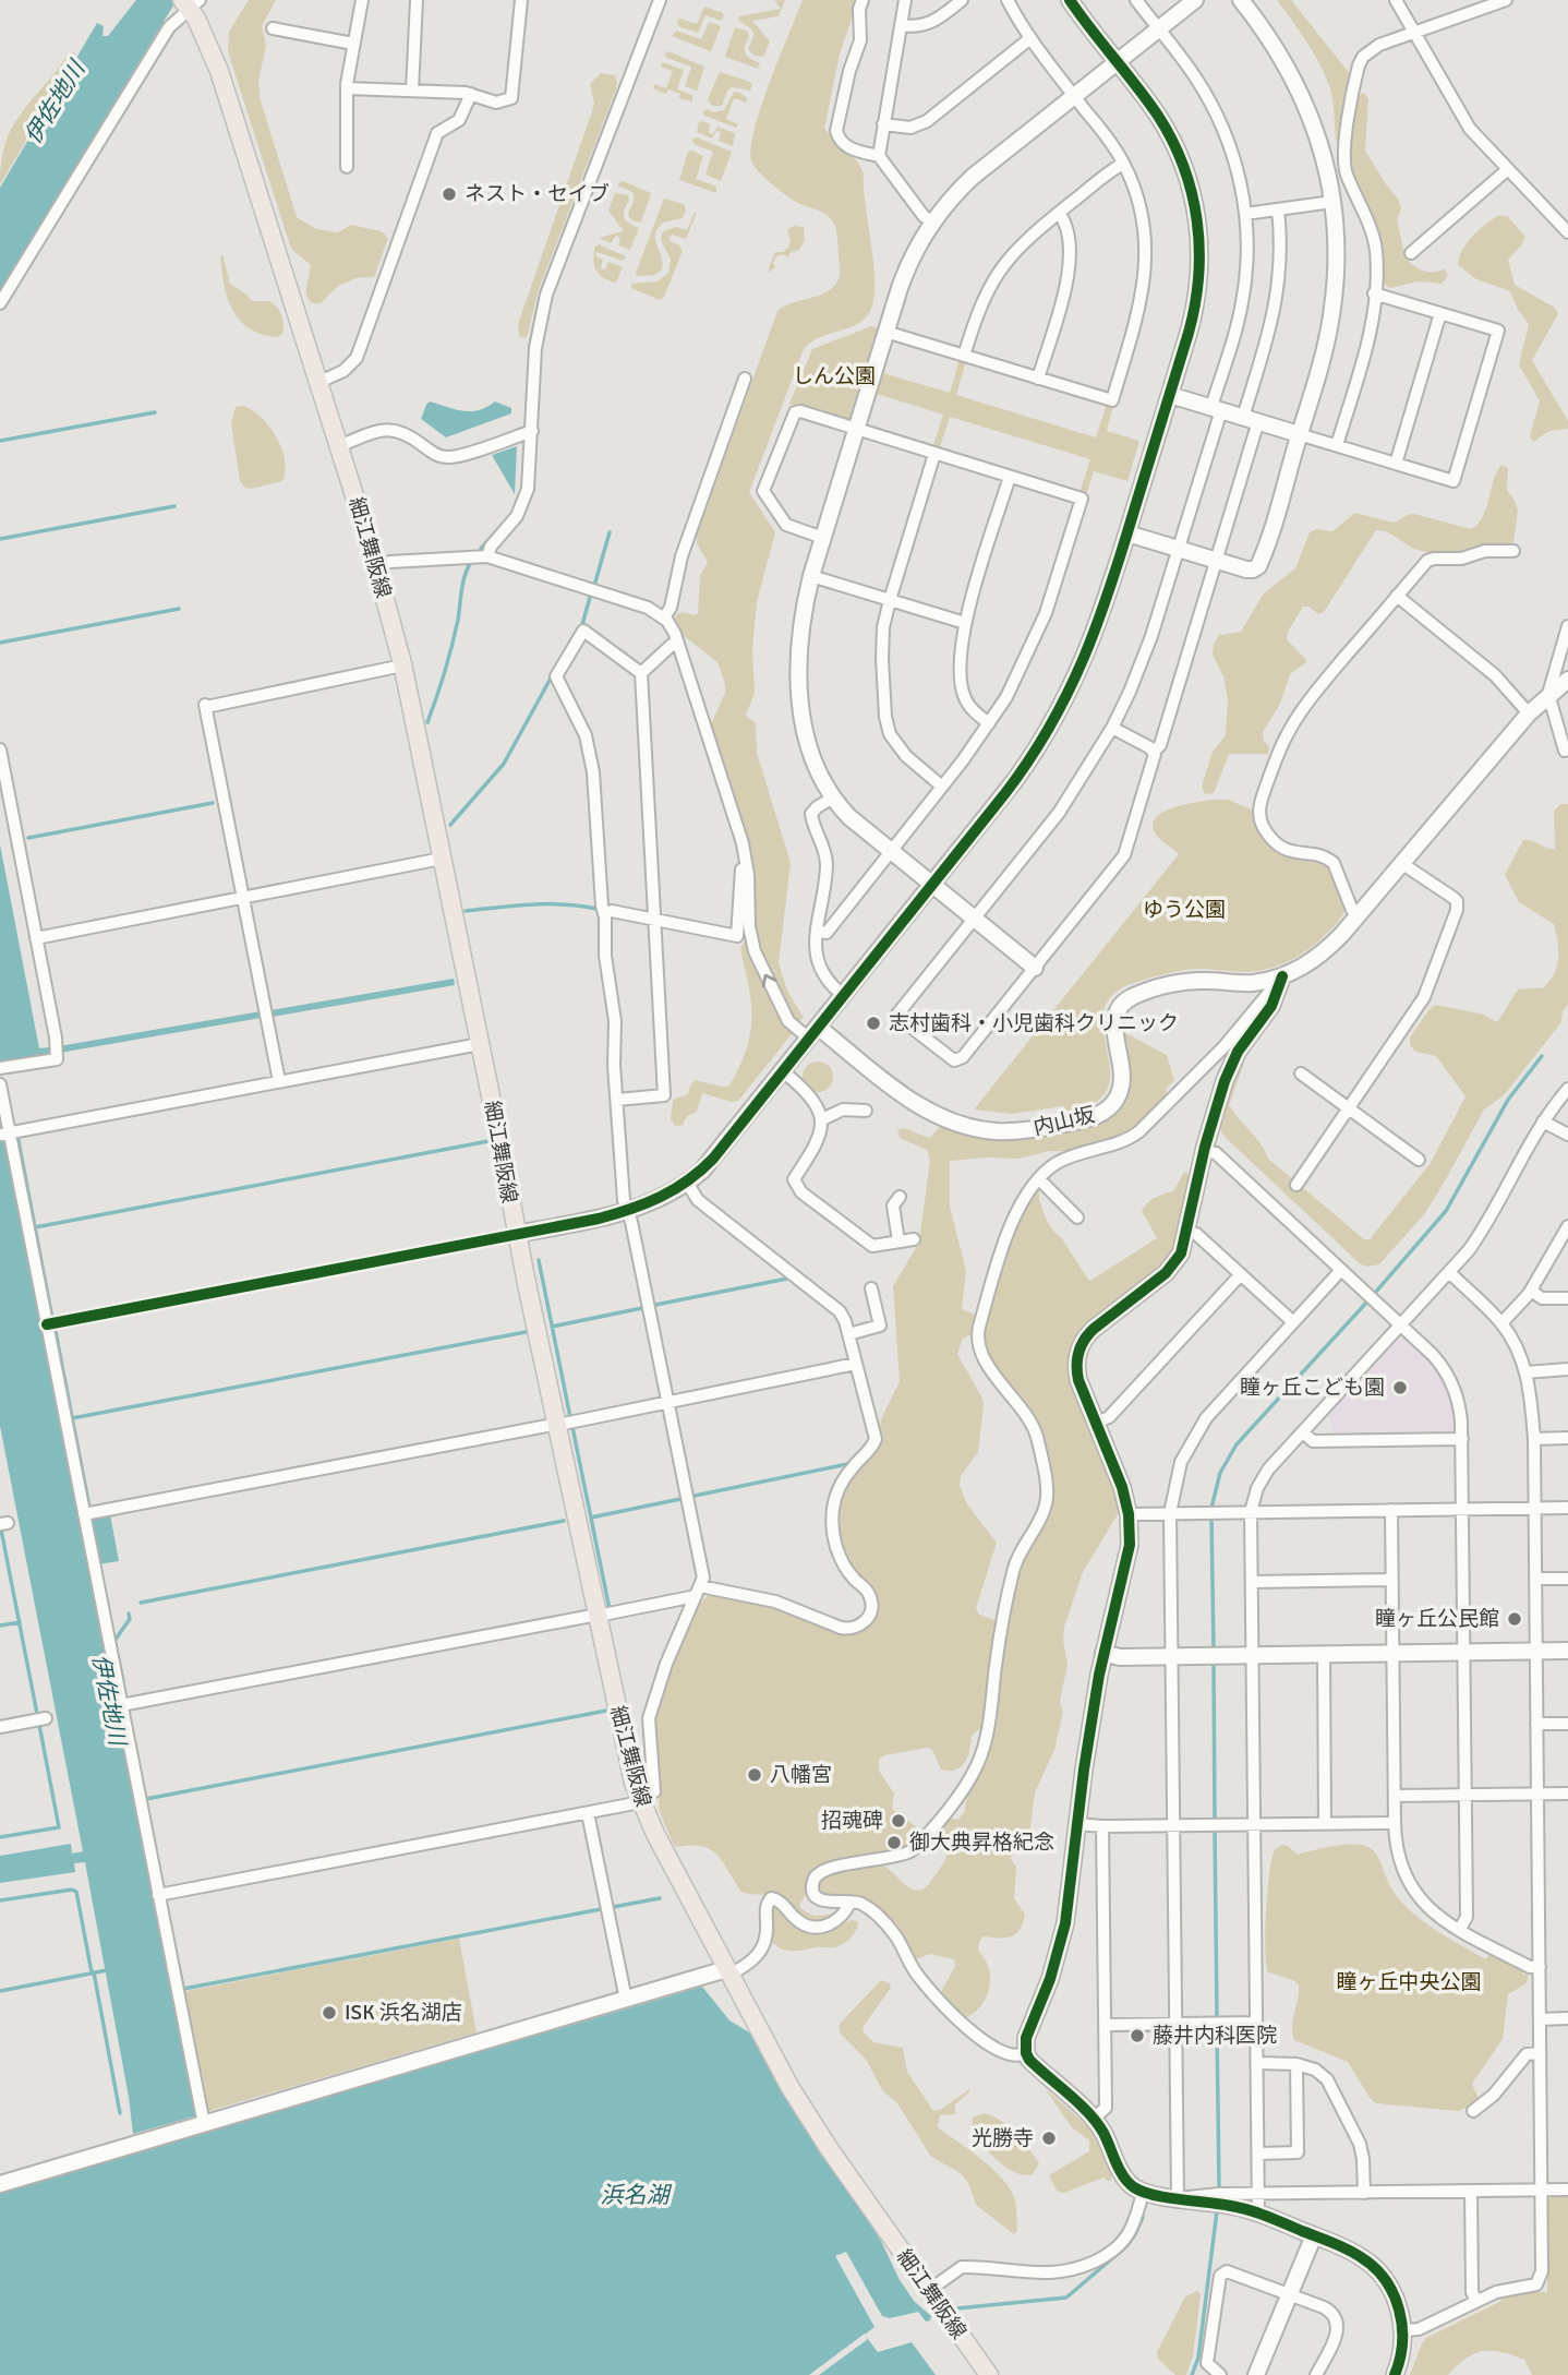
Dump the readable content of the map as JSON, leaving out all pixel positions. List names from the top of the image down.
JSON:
{
  "streets": {
    "main road": ["細江舞阪線"],
    "street": ["内山坂"]
  },
  "water": ["伊佐地川", "浜名湖"],
  "parks": ["しん公園", "ゆう公園", "瞳ヶ丘中央公園"],
  "places": [
    "ネスト・セイブ",
    "志村歯科・小児歯科クリニック",
    "瞳ヶ丘こども園",
    "瞳ヶ丘公民館",
    "八幡宮",
    "招魂碑",
    "御大典昇格紀念",
    "ISK 浜名湖店",
    "藤井内科医院",
    "光勝寺"
  ]
}
